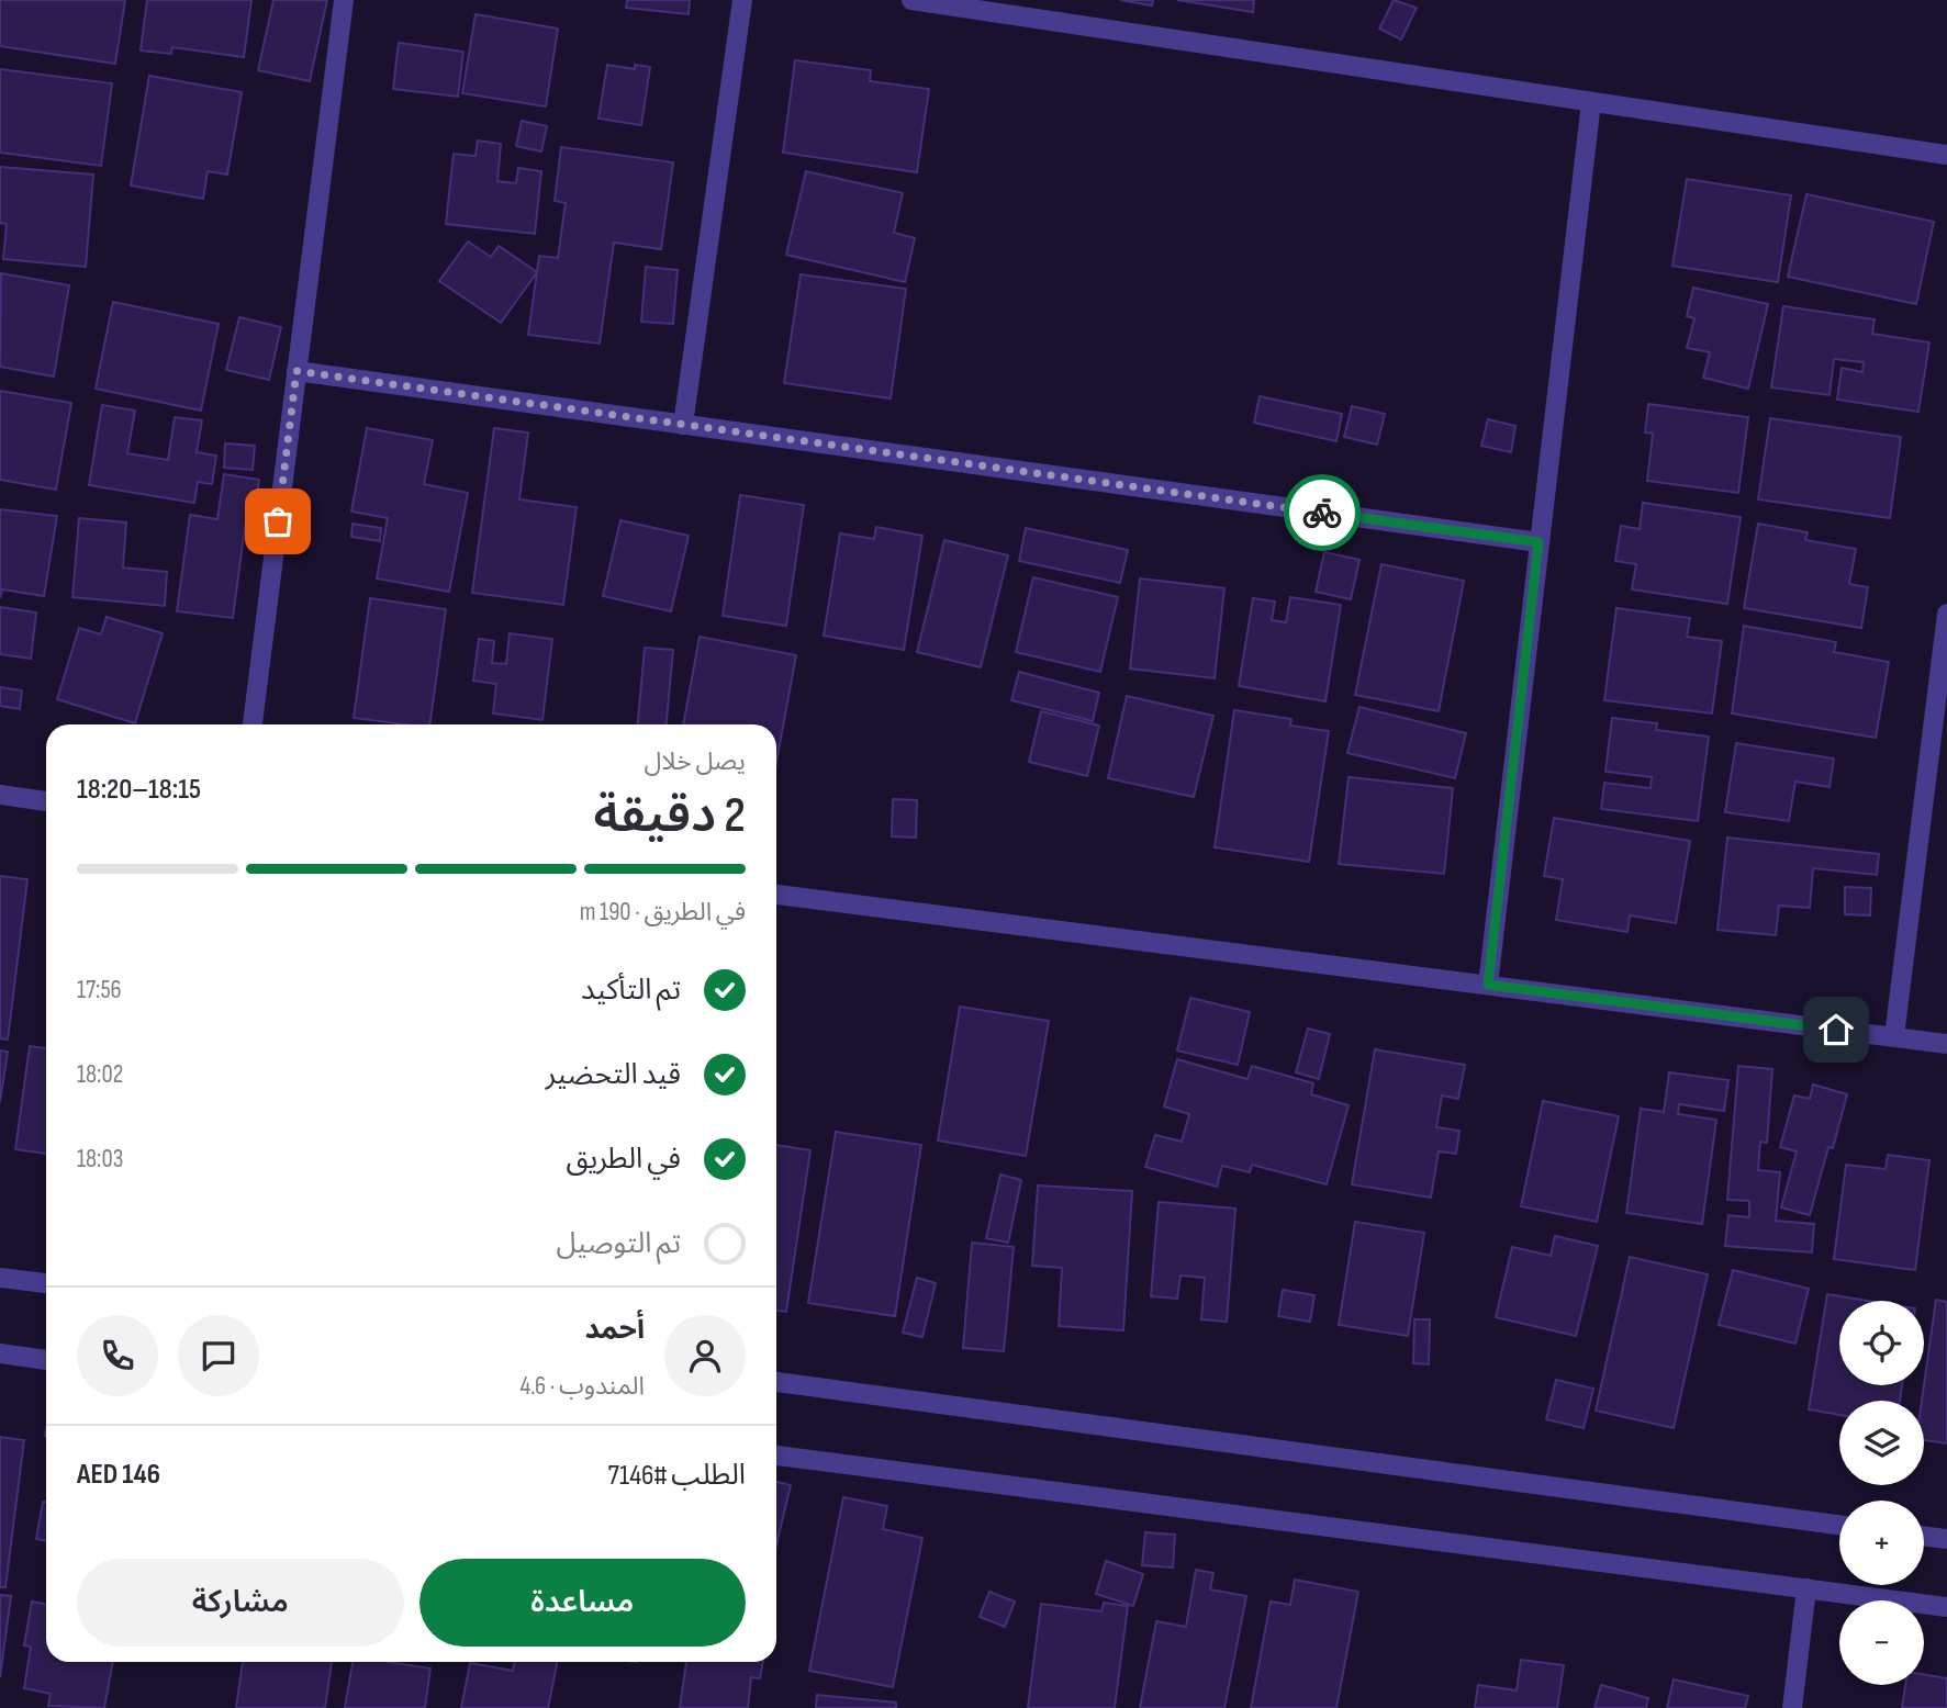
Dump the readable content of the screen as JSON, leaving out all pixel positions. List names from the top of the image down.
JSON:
{
  "page": {
    "heading": ["2 دقيقة", "يصل خلال", "18:15–18:20"],
    "panel": [
      "أحمد",
      "المندوب · 4.6",
      "الطلب #7146",
      "AED 146"
    ],
    "bar": "في الطريق · 190 m",
    "list": [
      ["تم التأكيد", "17:56"],
      ["قيد التحضير", "18:02"],
      ["في الطريق", "18:03"],
      "تم التوصيل"
    ],
    "map_buttons": ["+", "−"],
    "buttons": ["مساعدة", "مشاركة"]
  }
}
